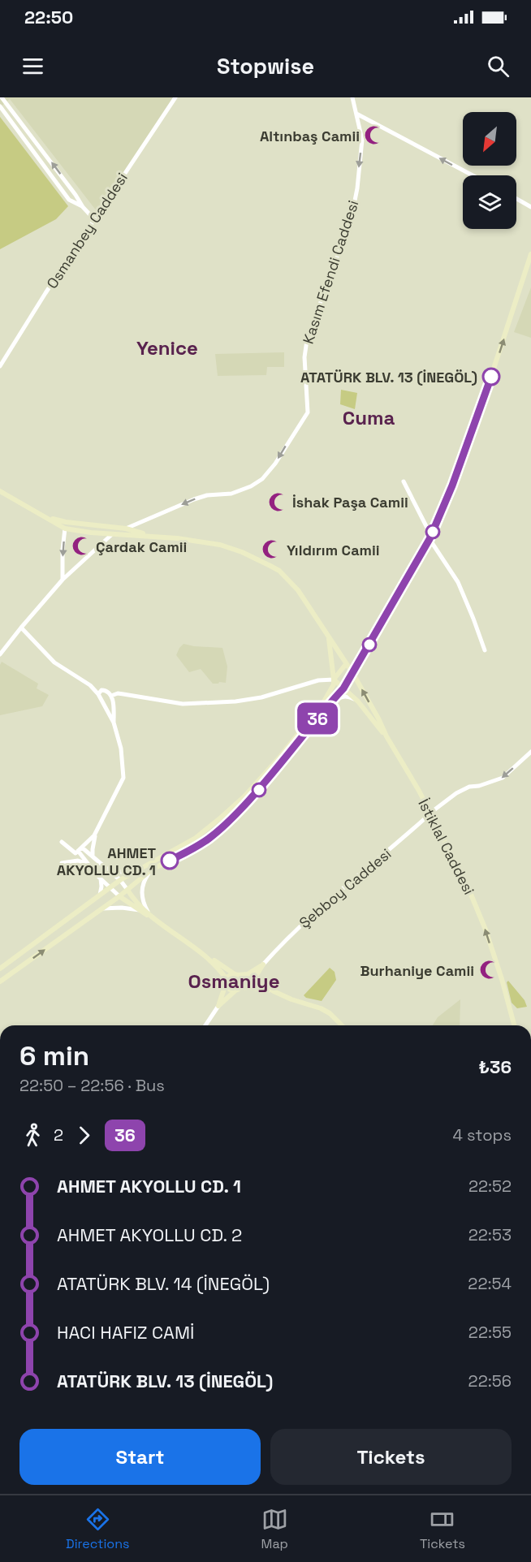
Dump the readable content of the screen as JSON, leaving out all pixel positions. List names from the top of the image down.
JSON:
{
  "streets": {
    "main road": ["İstiklal Caddesi"],
    "street": ["Osmanbey Caddesi", "Kasım Efendi Caddesi", "Şebboy Caddesi"]
  },
  "crossings": [
    ["İstiklal Caddesi", "Şebboy Caddesi"]
  ],
  "one_way": ["Kasım Efendi Caddesi", "İstiklal Caddesi"],
  "districts": ["Yenice", "Cuma", "Osmaniye"],
  "places": {
    "mosque": [
      "Altınbaş Camii",
      "İshak Paşa Camii",
      "Çardak Camii",
      "Yıldırım Camii",
      "Burhaniye Camii"
    ],
    "other": ["ATATÜRK BLV. 13 (İNEGÖL)", "AHMET AKYOLLU CD. 1"]
  },
  "lines": ["bus line 36"],
  "north": "bottom left",
  "page": {
    "status": "22:50",
    "header": "Stopwise",
    "on_map": "36",
    "heading": ["6 min", "22:50 – 22:56 · Bus", "₺36"],
    "legs": ["2", "36", "4 stops"],
    "list": [
      {
        "name": "AHMET AKYOLLU CD. 1",
        "value": "22:52"
      },
      {
        "name": "AHMET AKYOLLU CD. 2",
        "value": "22:53"
      },
      {
        "name": "ATATÜRK BLV. 14 (İNEGÖL)",
        "value": "22:54"
      },
      {
        "name": "HACI HAFIZ CAMİ",
        "value": "22:55"
      },
      {
        "name": "ATATÜRK BLV. 13 (İNEGÖL)",
        "value": "22:56"
      }
    ],
    "buttons": ["Start", "Tickets"],
    "tabs": ["Directions", "Map", "Tickets"]
  }
}
